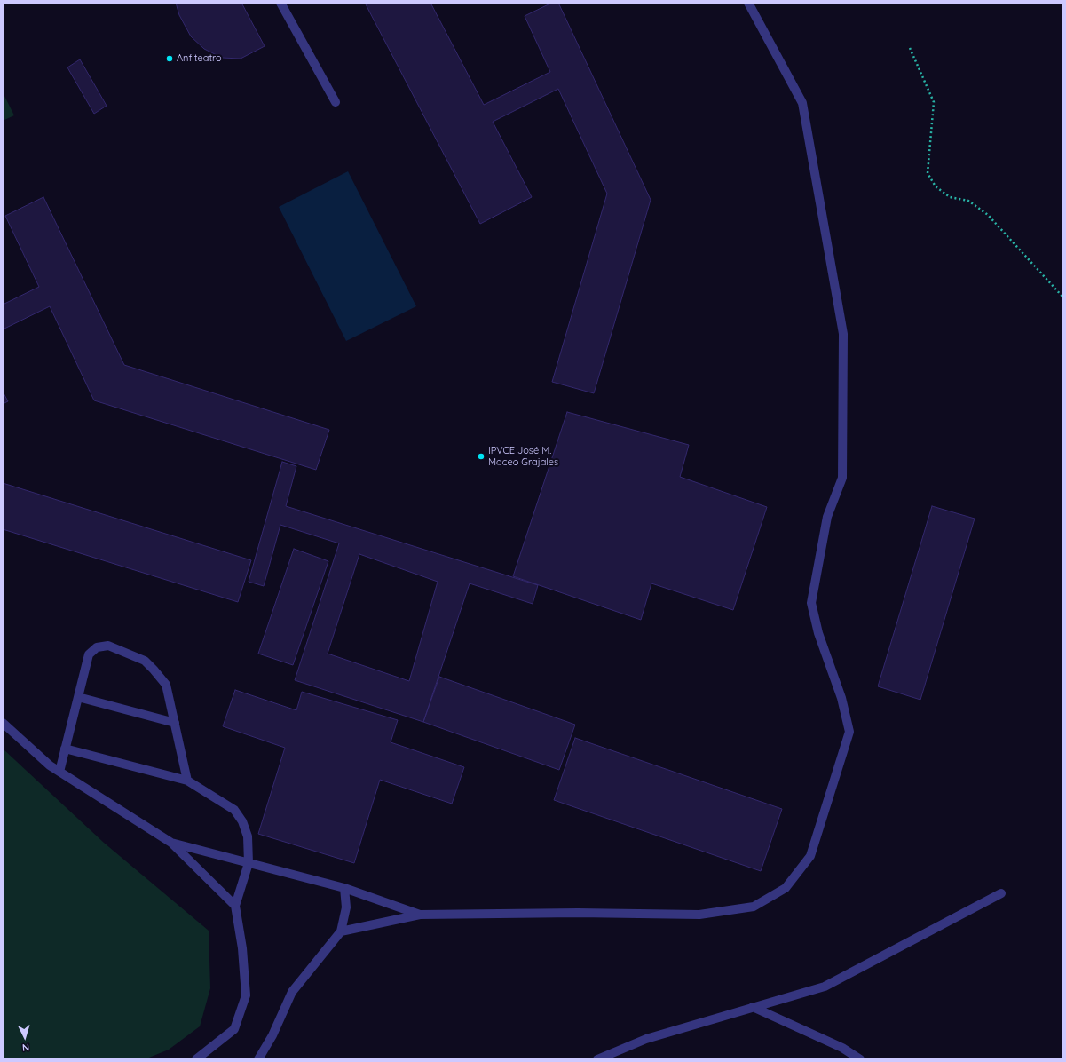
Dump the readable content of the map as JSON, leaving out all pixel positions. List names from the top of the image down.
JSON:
{
  "places": ["Anfiteatro", "IPVCE José M. Maceo Grajales"],
  "north": "bottom"
}
